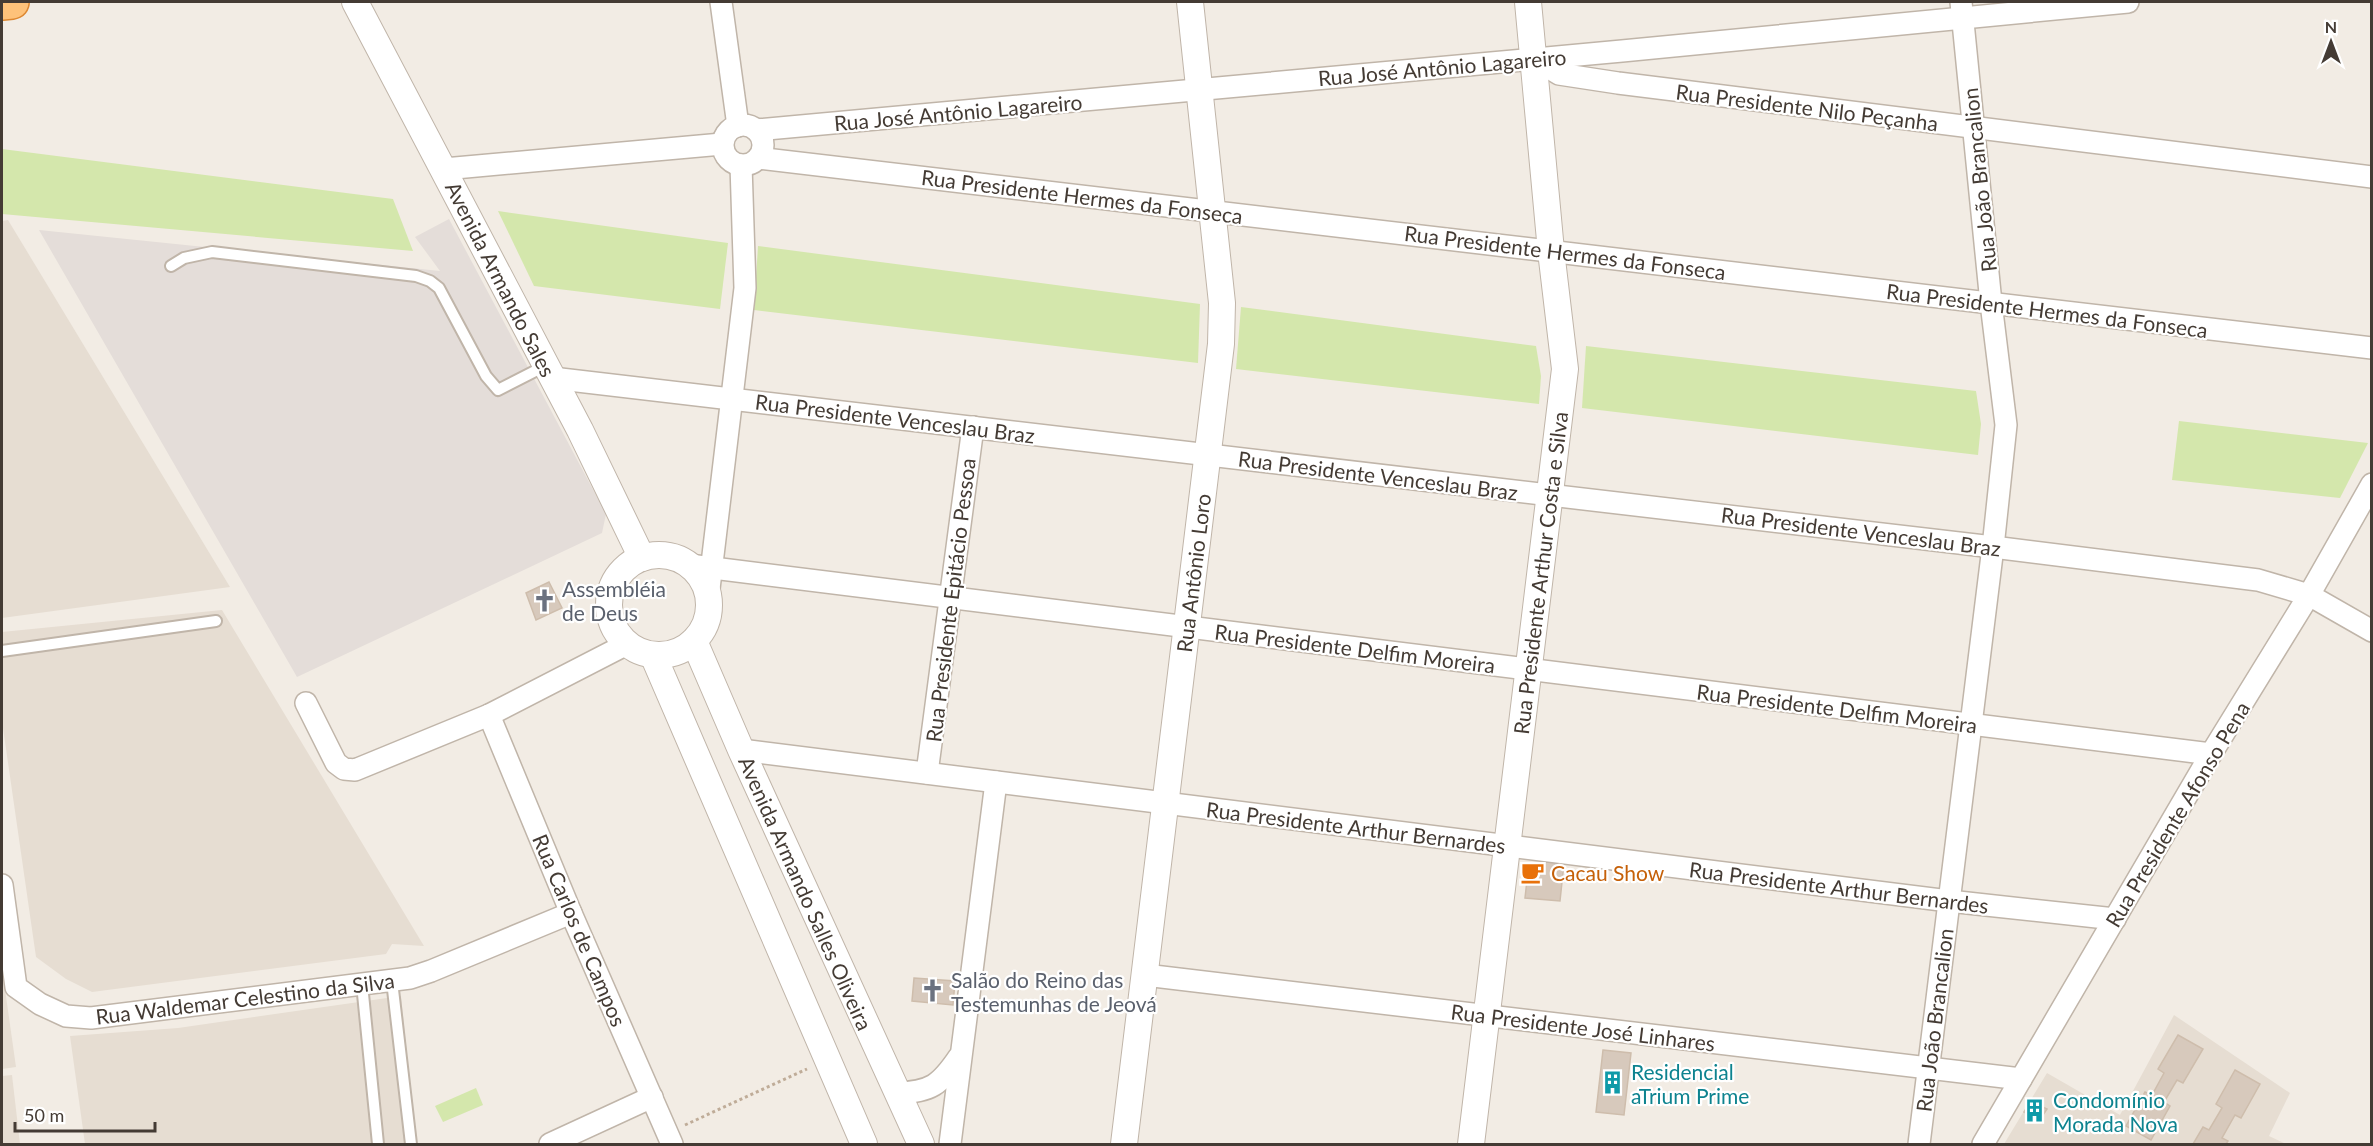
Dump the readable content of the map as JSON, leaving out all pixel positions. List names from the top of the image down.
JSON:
{
  "streets": {
    "street": [
      "Rua José Antônio Lagareiro",
      "Rua Presidente Nilo Peçanha",
      "Rua João Brancalion",
      "Rua Presidente Hermes da Fonseca",
      "Avenida Armando Sales",
      "Rua Presidente Venceslau Braz",
      "Rua Antônio Loro",
      "Rua Presidente Arthur Costa e Silva",
      "Rua Presidente Epitácio Pessoa",
      "Rua Presidente Delfim Moreira",
      "Rua Presidente Afonso Pena",
      "Rua Presidente Arthur Bernardes",
      "Avenida Armando Salles Oliveira",
      "Rua Carlos de Campos",
      "Rua Waldemar Celestino da Silva",
      "Rua Presidente José Linhares"
    ]
  },
  "crossings": [
    ["Rua José Antônio Lagareiro", "Rua Presidente Nilo Peçanha"],
    ["Rua José Antônio Lagareiro", "Rua João Brancalion"],
    ["Rua José Antônio Lagareiro", "Rua Presidente Hermes da Fonseca"],
    ["Rua José Antônio Lagareiro", "Rua Antônio Loro"],
    ["Rua José Antônio Lagareiro", "Rua Presidente Arthur Costa e Silva"],
    ["Rua Presidente Nilo Peçanha", "Rua João Brancalion"],
    ["Rua Presidente Nilo Peçanha", "Rua Presidente Arthur Costa e Silva"],
    ["Rua João Brancalion", "Rua Presidente Hermes da Fonseca"],
    ["Rua João Brancalion", "Rua Presidente Venceslau Braz"],
    ["Rua João Brancalion", "Rua Presidente Delfim Moreira"],
    ["Rua João Brancalion", "Rua Presidente Arthur Bernardes"],
    ["Rua João Brancalion", "Rua Presidente José Linhares"],
    ["Rua Presidente Hermes da Fonseca", "Rua Antônio Loro"],
    ["Rua Presidente Hermes da Fonseca", "Rua Presidente Arthur Costa e Silva"],
    ["Avenida Armando Sales", "Rua Presidente Venceslau Braz"],
    ["Avenida Armando Sales", "Rua Presidente Delfim Moreira"],
    ["Avenida Armando Sales", "Avenida Armando Salles Oliveira"],
    ["Rua Presidente Venceslau Braz", "Rua Antônio Loro"],
    ["Rua Presidente Venceslau Braz", "Rua Presidente Arthur Costa e Silva"],
    ["Rua Presidente Venceslau Braz", "Rua Presidente Epitácio Pessoa"],
    ["Rua Presidente Venceslau Braz", "Rua Presidente Afonso Pena"],
    ["Rua Antônio Loro", "Rua Presidente Delfim Moreira"],
    ["Rua Antônio Loro", "Rua Presidente Arthur Bernardes"],
    ["Rua Antônio Loro", "Rua Presidente José Linhares"],
    ["Rua Presidente Arthur Costa e Silva", "Rua Presidente Delfim Moreira"],
    ["Rua Presidente Arthur Costa e Silva", "Rua Presidente Arthur Bernardes"],
    ["Rua Presidente Arthur Costa e Silva", "Rua Presidente José Linhares"],
    ["Rua Presidente Epitácio Pessoa", "Rua Presidente Delfim Moreira"],
    ["Rua Presidente Epitácio Pessoa", "Rua Presidente Arthur Bernardes"],
    ["Rua Presidente Delfim Moreira", "Rua Presidente Afonso Pena"],
    ["Rua Presidente Delfim Moreira", "Avenida Armando Salles Oliveira"],
    ["Rua Presidente Afonso Pena", "Rua Presidente Arthur Bernardes"],
    ["Rua Presidente Afonso Pena", "Rua Presidente José Linhares"],
    ["Rua Presidente Arthur Bernardes", "Avenida Armando Salles Oliveira"],
    ["Rua Carlos de Campos", "Rua Waldemar Celestino da Silva"]
  ],
  "places": {
    "church": ["Assembléia de Deus", "Salão do Reino das Testemunhas de Jeová"],
    "cafe": ["Cacau Show"],
    "building": ["Residencial aTrium Prime", "Condomínio Morada Nova"]
  },
  "scale_bar": "50 m",
  "north": "top"
}
